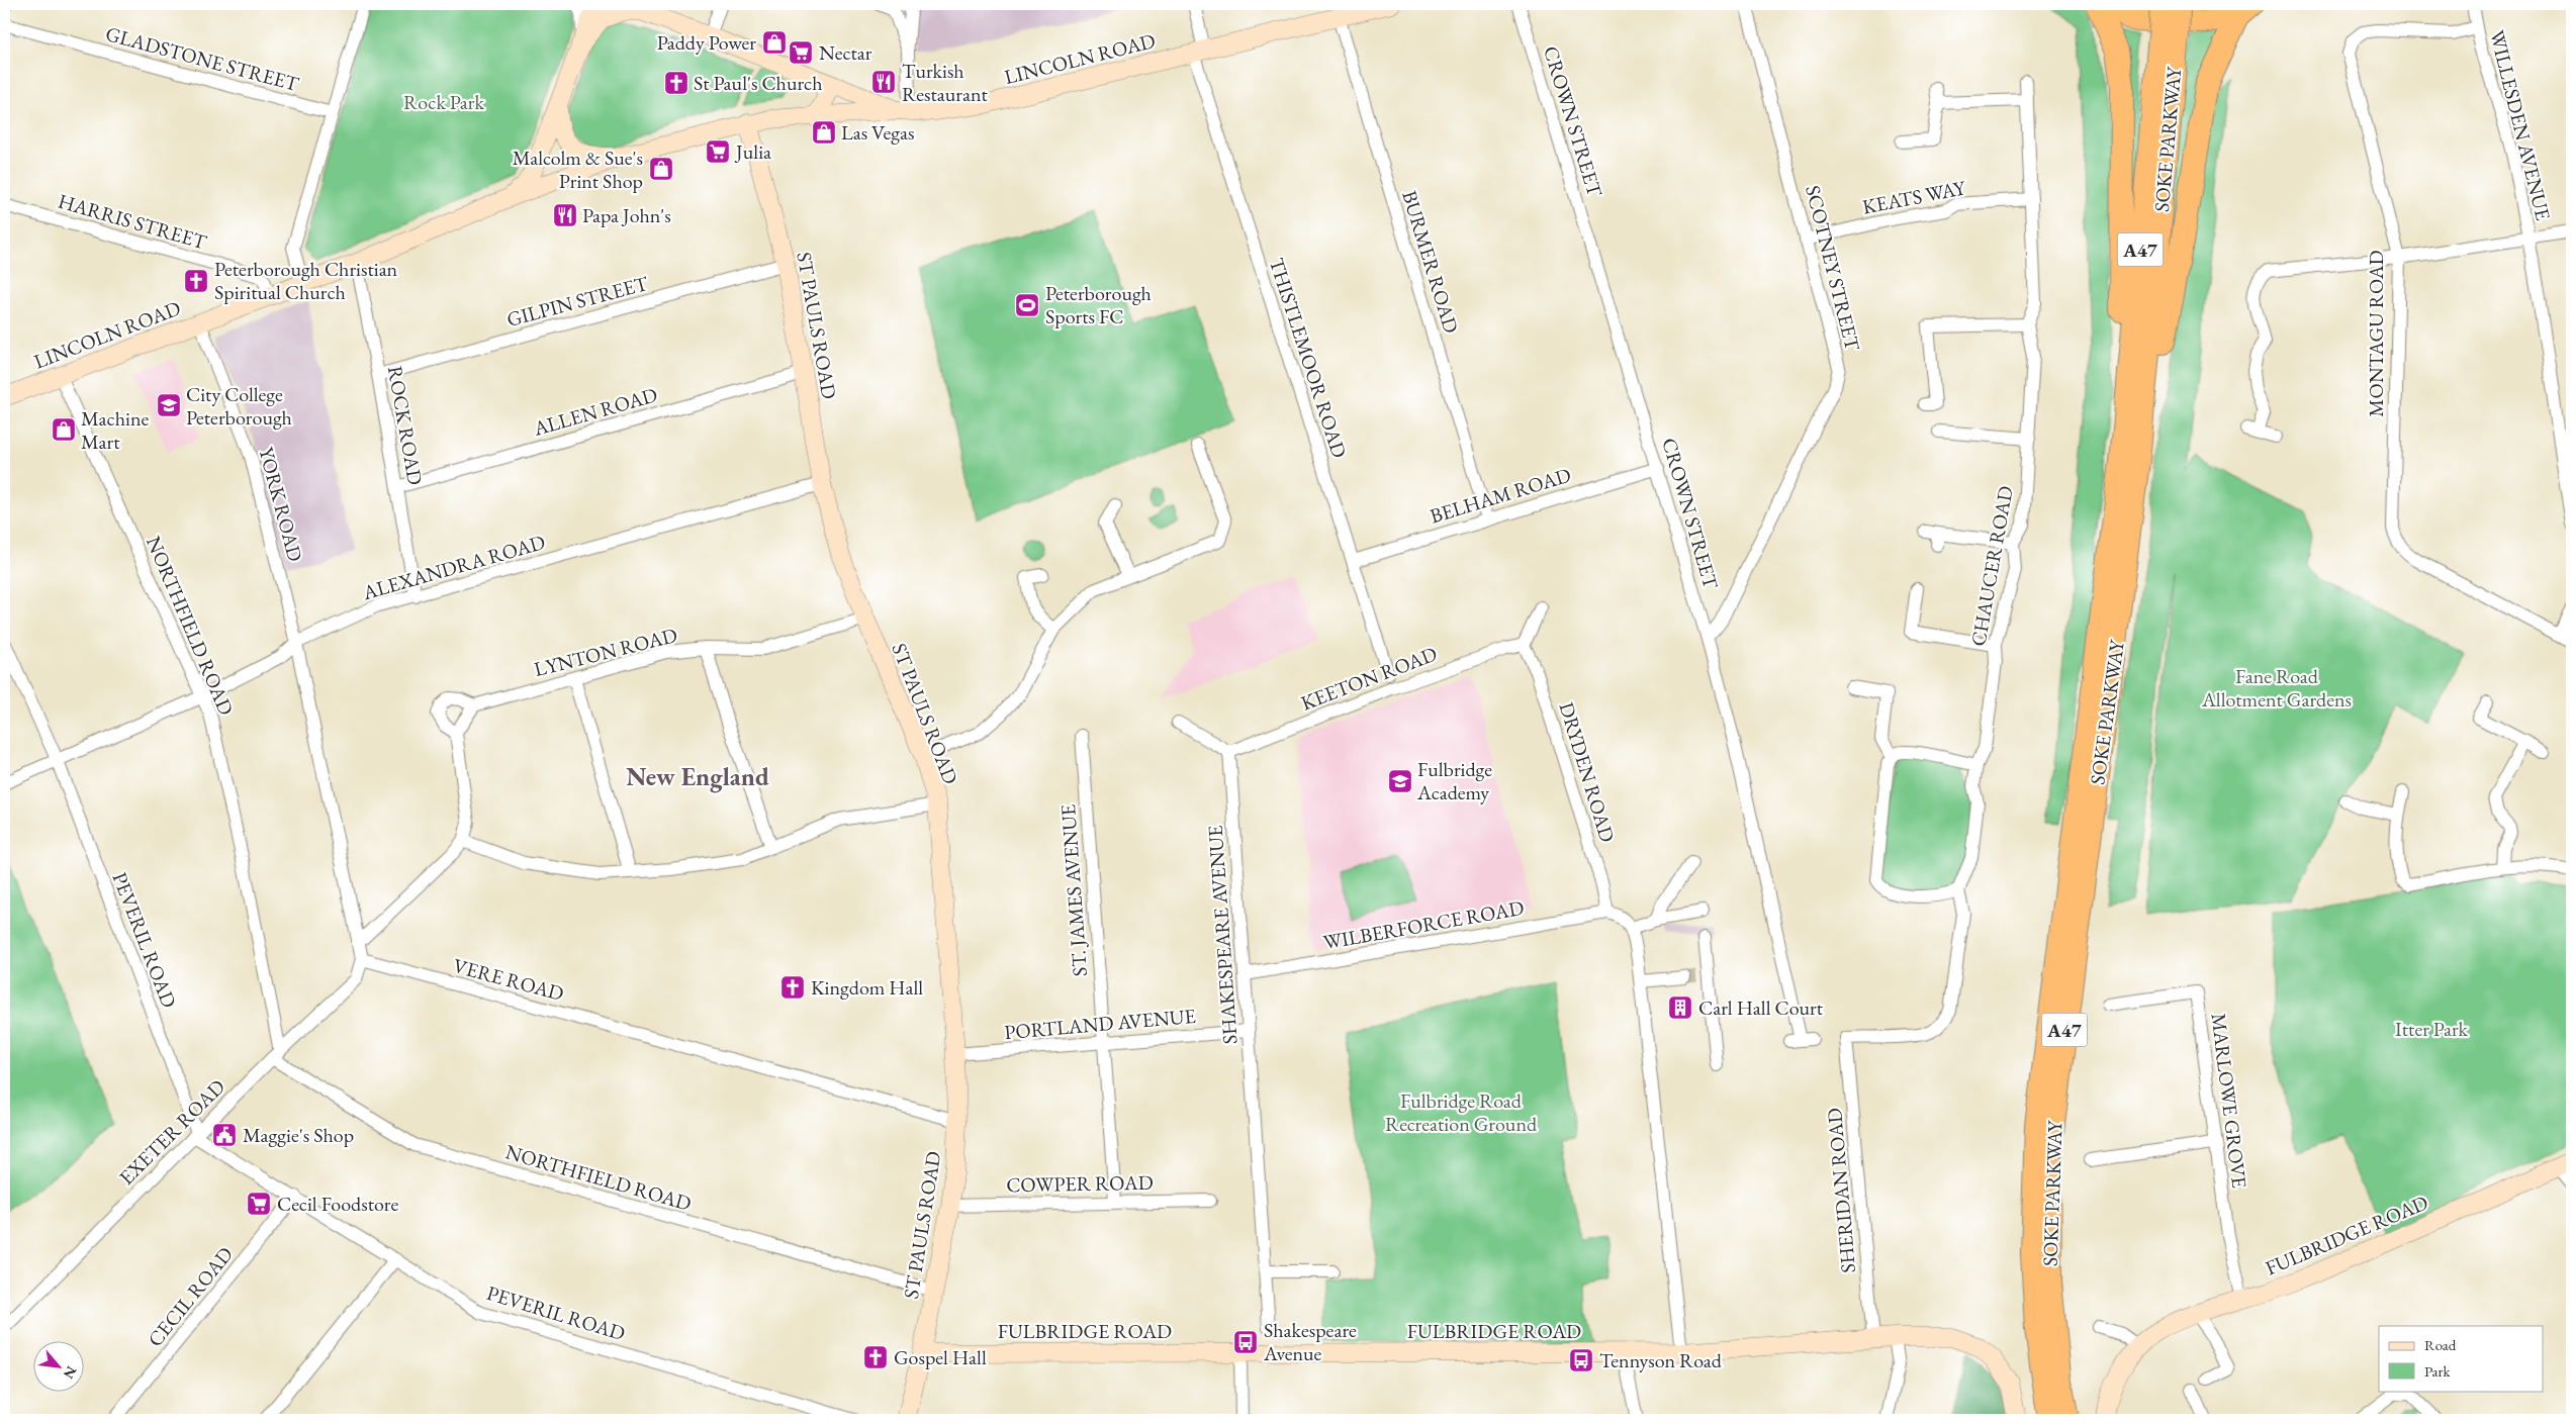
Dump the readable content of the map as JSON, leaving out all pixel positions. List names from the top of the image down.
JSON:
{
  "streets": {
    "highway": ["SOKE PARKWAY", "A47"],
    "street": [
      "GLADSTONE STREET",
      "LINCOLN ROAD",
      "CROWN STREET",
      "WILLESDEN AVENUE",
      "KEATS WAY",
      "HARRIS STREET",
      "BURMER ROAD",
      "SCOTNEY STREET",
      "GILPIN STREET",
      "ST PAULS ROAD",
      "MONTAGU ROAD",
      "THISTLEMOOR ROAD",
      "ALLEN ROAD",
      "ROCK ROAD",
      "BELHAM ROAD",
      "YORK ROAD",
      "CHAUCER ROAD",
      "ALEXANDRA ROAD",
      "NORTHFIELD ROAD",
      "LYNTON ROAD",
      "KEETON ROAD",
      "DRYDEN ROAD",
      "ST. JAMES AVENUE",
      "WILBERFORCE ROAD",
      "SHAKESPEARE AVENUE",
      "PEVERIL ROAD",
      "VERE ROAD",
      "PORTLAND AVENUE",
      "MARLOWE GROVE",
      "EXETER ROAD",
      "COWPER ROAD",
      "SHERIDAN ROAD",
      "FULBRIDGE ROAD",
      "CECIL ROAD"
    ]
  },
  "crossings": [
    ["LINCOLN ROAD", "HARRIS STREET"],
    ["LINCOLN ROAD", "BURMER ROAD"],
    ["LINCOLN ROAD", "ST PAULS ROAD"],
    ["LINCOLN ROAD", "THISTLEMOOR ROAD"],
    ["LINCOLN ROAD", "ROCK ROAD"],
    ["LINCOLN ROAD", "YORK ROAD"],
    ["LINCOLN ROAD", "NORTHFIELD ROAD"],
    ["CROWN STREET", "SCOTNEY STREET"],
    ["CROWN STREET", "BELHAM ROAD"],
    ["WILLESDEN AVENUE", "MONTAGU ROAD"],
    ["SOKE PARKWAY", "A47"],
    ["KEATS WAY", "SCOTNEY STREET"],
    ["KEATS WAY", "CHAUCER ROAD"],
    ["BURMER ROAD", "BELHAM ROAD"],
    ["GILPIN STREET", "ST PAULS ROAD"],
    ["GILPIN STREET", "ROCK ROAD"],
    ["ST PAULS ROAD", "ALLEN ROAD"],
    ["ST PAULS ROAD", "ALEXANDRA ROAD"],
    ["ST PAULS ROAD", "NORTHFIELD ROAD"],
    ["ST PAULS ROAD", "LYNTON ROAD"],
    ["ST PAULS ROAD", "VERE ROAD"],
    ["ST PAULS ROAD", "PORTLAND AVENUE"],
    ["ST PAULS ROAD", "COWPER ROAD"],
    ["ST PAULS ROAD", "FULBRIDGE ROAD"],
    ["THISTLEMOOR ROAD", "BELHAM ROAD"],
    ["ALLEN ROAD", "ROCK ROAD"],
    ["ROCK ROAD", "ALEXANDRA ROAD"],
    ["YORK ROAD", "ALEXANDRA ROAD"],
    ["CHAUCER ROAD", "SHERIDAN ROAD"],
    ["ALEXANDRA ROAD", "NORTHFIELD ROAD"],
    ["ALEXANDRA ROAD", "PEVERIL ROAD"],
    ["NORTHFIELD ROAD", "EXETER ROAD"],
    ["KEETON ROAD", "DRYDEN ROAD"],
    ["KEETON ROAD", "SHAKESPEARE AVENUE"],
    ["DRYDEN ROAD", "WILBERFORCE ROAD"],
    ["ST. JAMES AVENUE", "PORTLAND AVENUE"],
    ["ST. JAMES AVENUE", "COWPER ROAD"],
    ["WILBERFORCE ROAD", "SHAKESPEARE AVENUE"],
    ["SHAKESPEARE AVENUE", "PORTLAND AVENUE"],
    ["PEVERIL ROAD", "EXETER ROAD"],
    ["PEVERIL ROAD", "CECIL ROAD"],
    ["VERE ROAD", "EXETER ROAD"],
    ["MARLOWE GROVE", "FULBRIDGE ROAD"],
    ["SHERIDAN ROAD", "FULBRIDGE ROAD"]
  ],
  "districts": ["New England"],
  "parks": [
    "Rock Park",
    "Fane Road Allotment Gardens",
    "Itter Park",
    "Fulbridge Road Recreation Ground"
  ],
  "places": {
    "shop": [
      "Paddy Power",
      "Las Vegas",
      "Malcolm & Sue's Print Shop",
      "Machine Mart"
    ],
    "supermarket": ["Nectar", "Julia", "Cecil Foodstore"],
    "restaurant": ["Turkish Restaurant", "Papa John's"],
    "church": [
      "St Paul's Church",
      "Peterborough Christian Spiritual Church",
      "Kingdom Hall",
      "Gospel Hall"
    ],
    "sports": ["Peterborough Sports FC"],
    "school or university": ["City College Peterborough", "Fulbridge Academy"],
    "building": ["Carl Hall Court"],
    "public building": ["Maggie's Shop"],
    "bus stop": ["Shakespeare Avenue", "Tennyson Road"]
  },
  "legend": ["Road", "Park"],
  "north": "bottom right"
}
